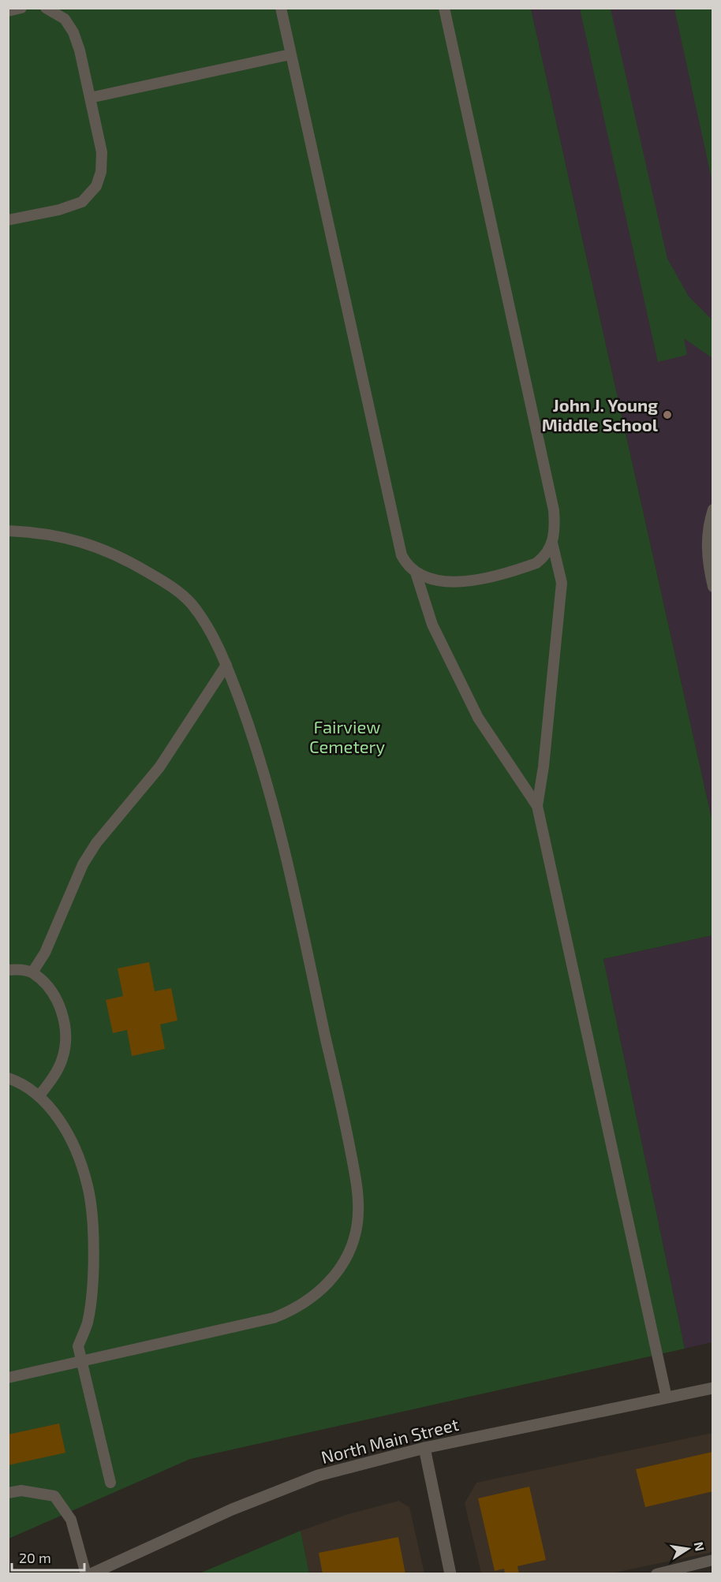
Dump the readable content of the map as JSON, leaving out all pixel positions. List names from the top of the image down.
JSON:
{
  "streets": {
    "main road": ["North Main Street"]
  },
  "parks": ["Fairview Cemetery"],
  "places": ["John J. Young Middle School"],
  "scale_bar": "20 m",
  "north": "right"
}
